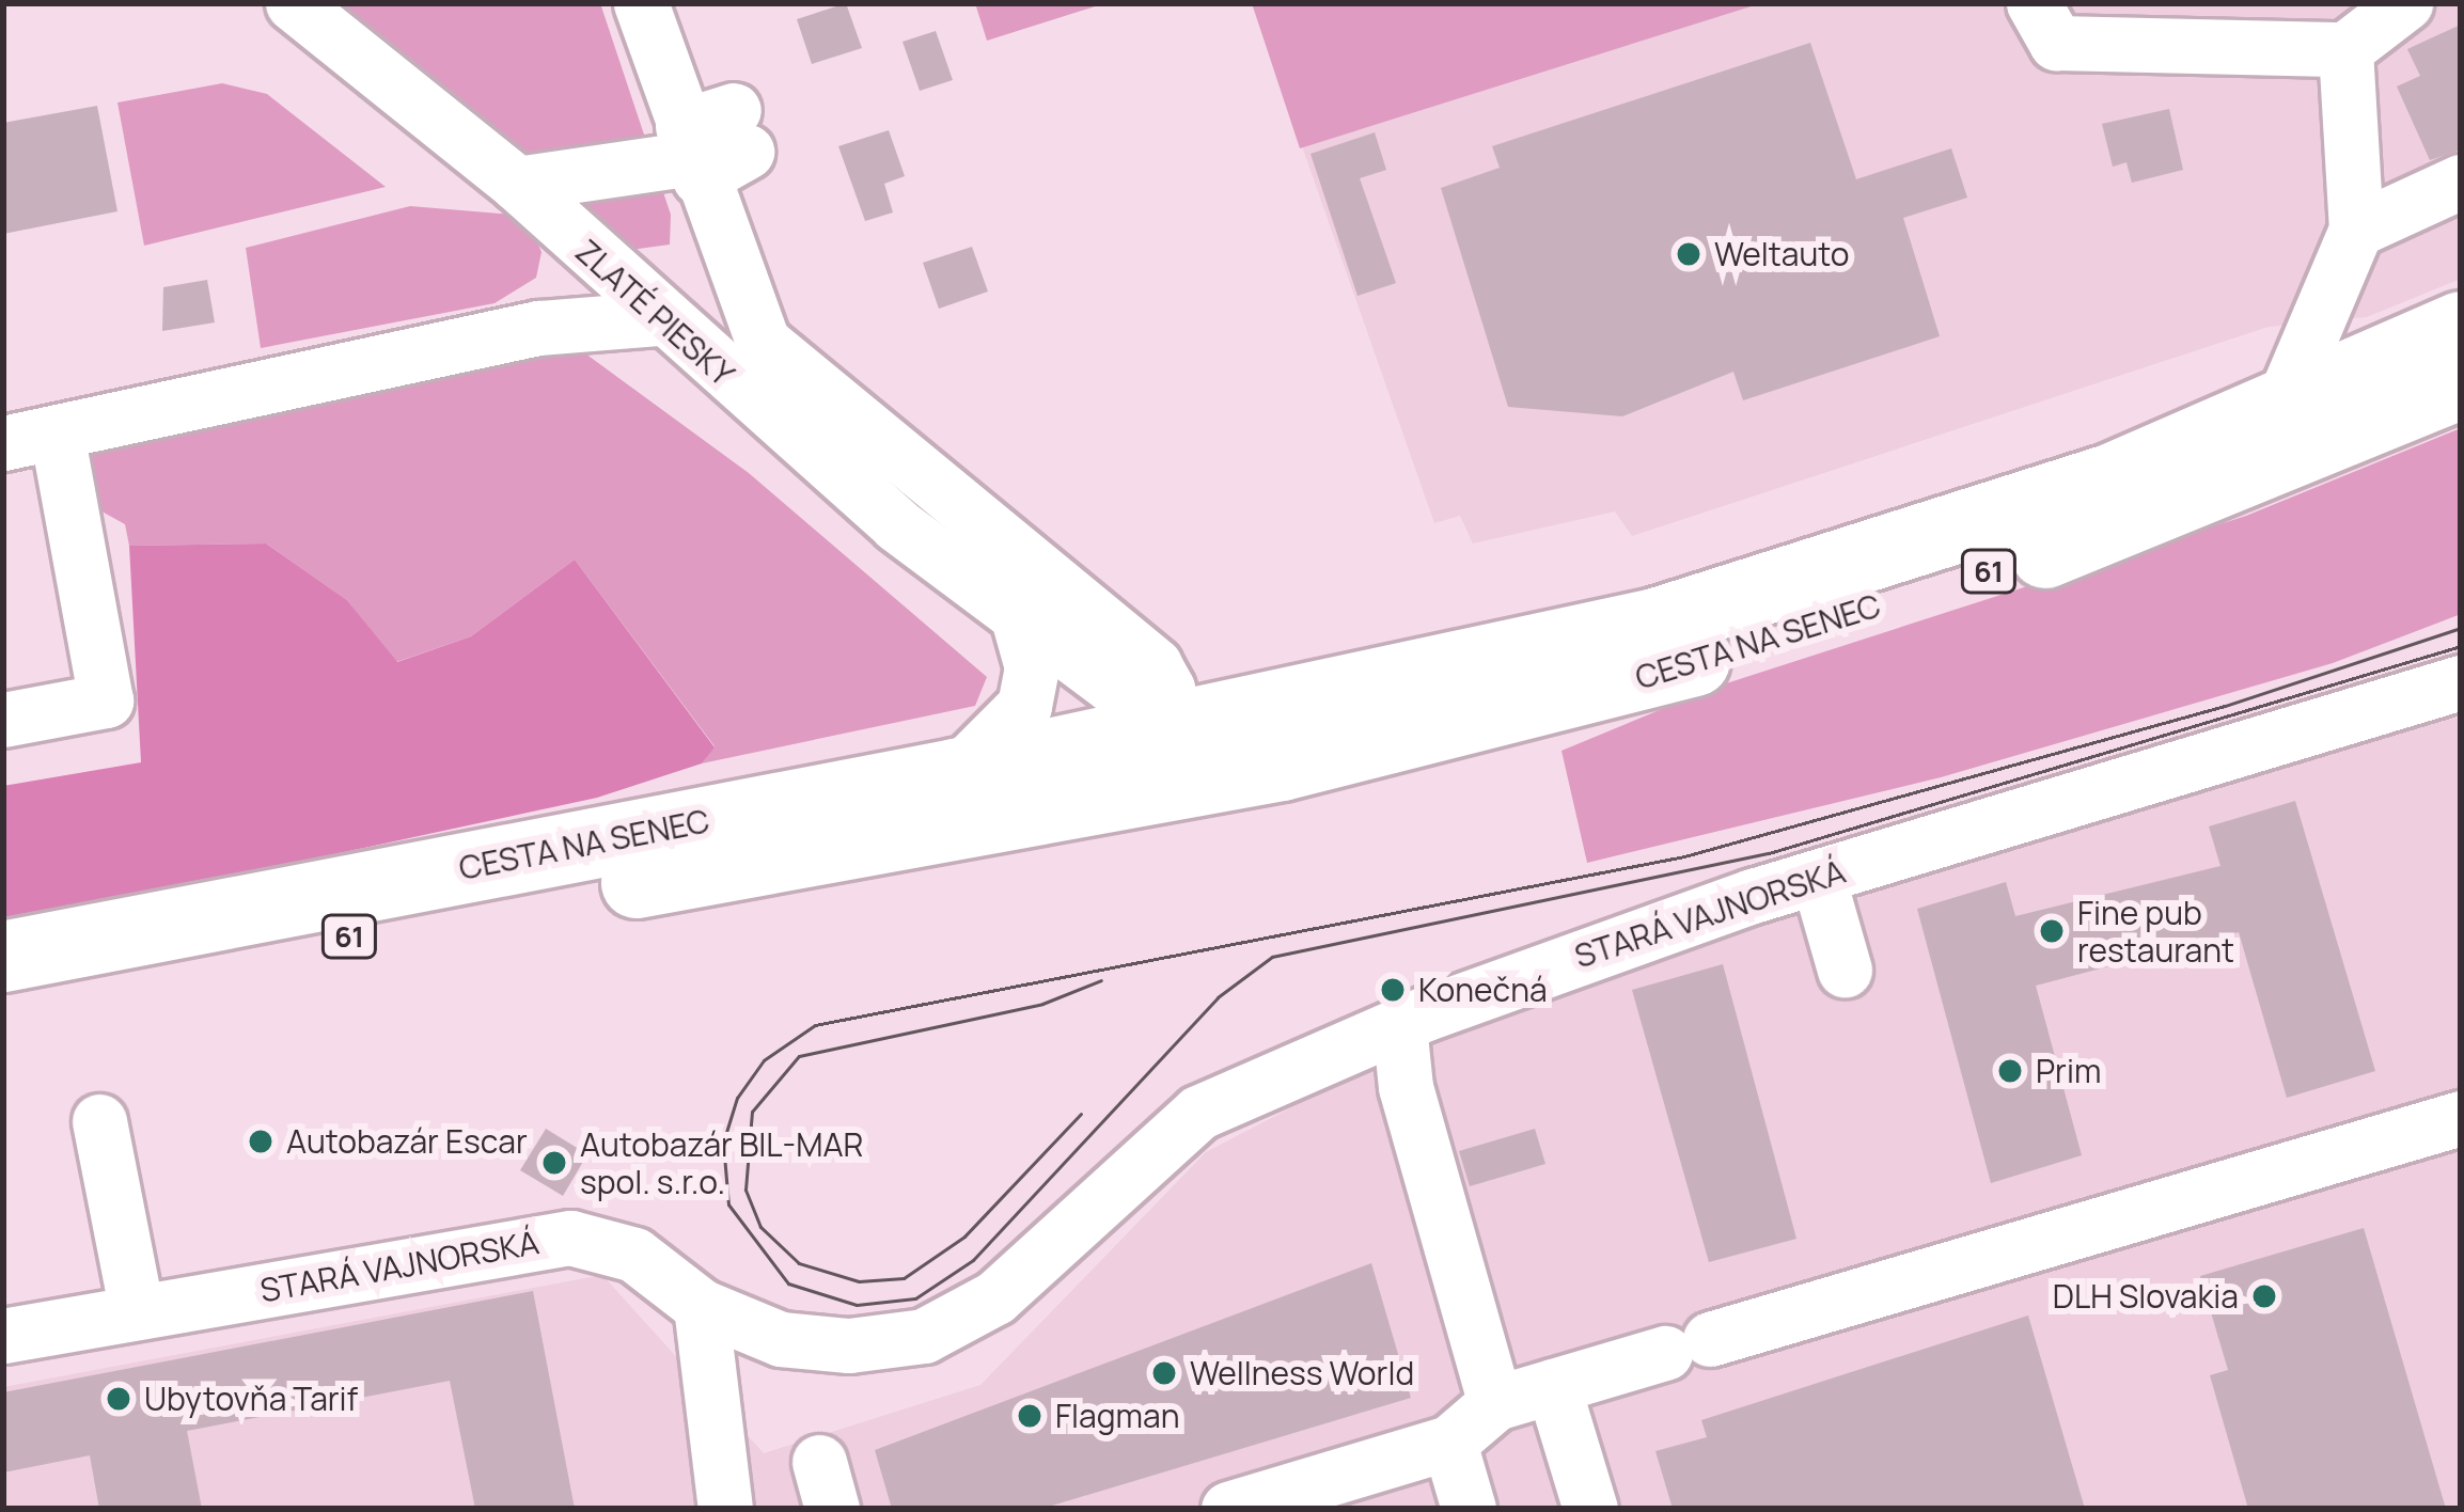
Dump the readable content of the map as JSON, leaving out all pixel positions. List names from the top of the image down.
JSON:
{
  "streets": {
    "main road": ["61", "CESTA NA SENEC"],
    "street": ["ZLATÉ PIESKY", "STARÁ VAJNORSKÁ"]
  },
  "crossings": [
    ["ZLATÉ PIESKY", "CESTA NA SENEC"]
  ],
  "places": [
    "Weltauto",
    "Fine pub restaurant",
    "Konečná",
    "Prim",
    "Autobazár Escar",
    "Autobazár BIL-MAR spol. s.r.o.",
    "DLH Slovakia",
    "Wellness World",
    "Ubytovňa Tarif",
    "Flagman"
  ]
}
